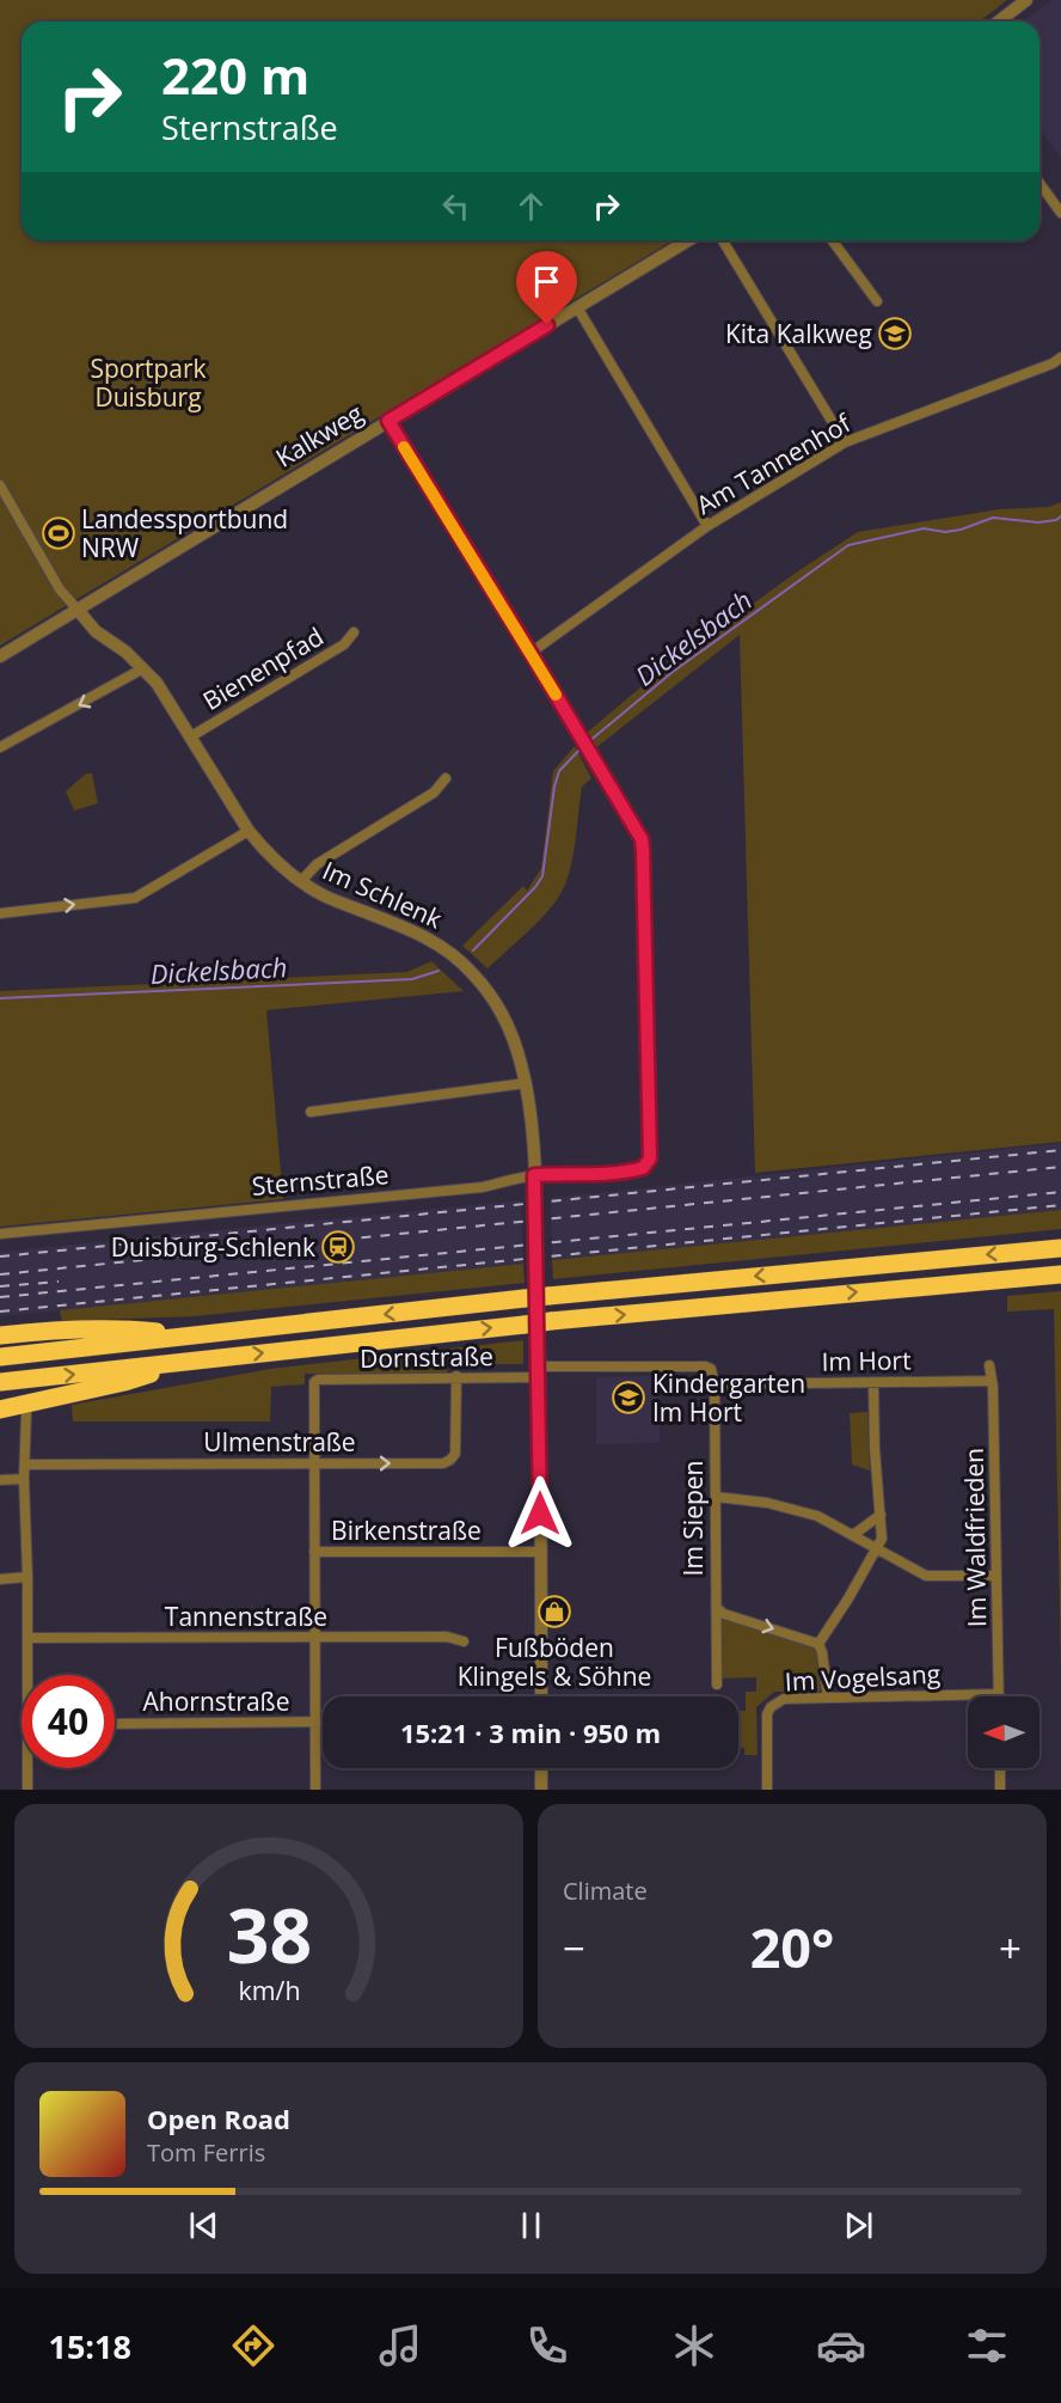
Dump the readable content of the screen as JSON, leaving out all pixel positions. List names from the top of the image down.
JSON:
{
  "streets": {
    "street": [
      "Kalkweg",
      "Am Tannenhof",
      "Bienenpfad",
      "Im Schlenk",
      "Sternstraße",
      "Dornstraße",
      "Im Hort",
      "Ulmenstraße",
      "Im Siepen",
      "Birkenstraße",
      "Im Waldfrieden",
      "Tannenstraße",
      "Im Vogelsang",
      "Ahornstraße"
    ]
  },
  "crossings": [
    ["Kalkweg", "Im Schlenk"],
    ["Am Tannenhof", "Sternstraße"],
    ["Bienenpfad", "Im Schlenk"],
    ["Im Schlenk", "Sternstraße"],
    ["Im Schlenk", "Dornstraße"],
    ["Im Schlenk", "Birkenstraße"],
    ["Dornstraße", "Ulmenstraße"],
    ["Im Hort", "Im Siepen"],
    ["Im Hort", "Im Waldfrieden"],
    ["Im Waldfrieden", "Im Vogelsang"]
  ],
  "water": ["Dickelsbach"],
  "parks": ["Sportpark Duisburg"],
  "places": {
    "school or university": ["Kita Kalkweg", "Kindergarten Im Hort"],
    "sports": ["Landessportbund NRW"],
    "station": ["Duisburg-Schlenk"],
    "shop": ["Fußböden Klingels & Söhne"]
  },
  "north": "left",
  "page": {
    "turn": ["220 m", "Sternstraße"],
    "limit": "40",
    "trip": "15:21 · 3 min · 950 m",
    "tile": "Climate",
    "heat": ["−", "20°", "+"],
    "song": ["Open Road", "Tom Ferris"],
    "tabs": "15:18",
    "gauge": ["38", "km/h"]
  }
}
